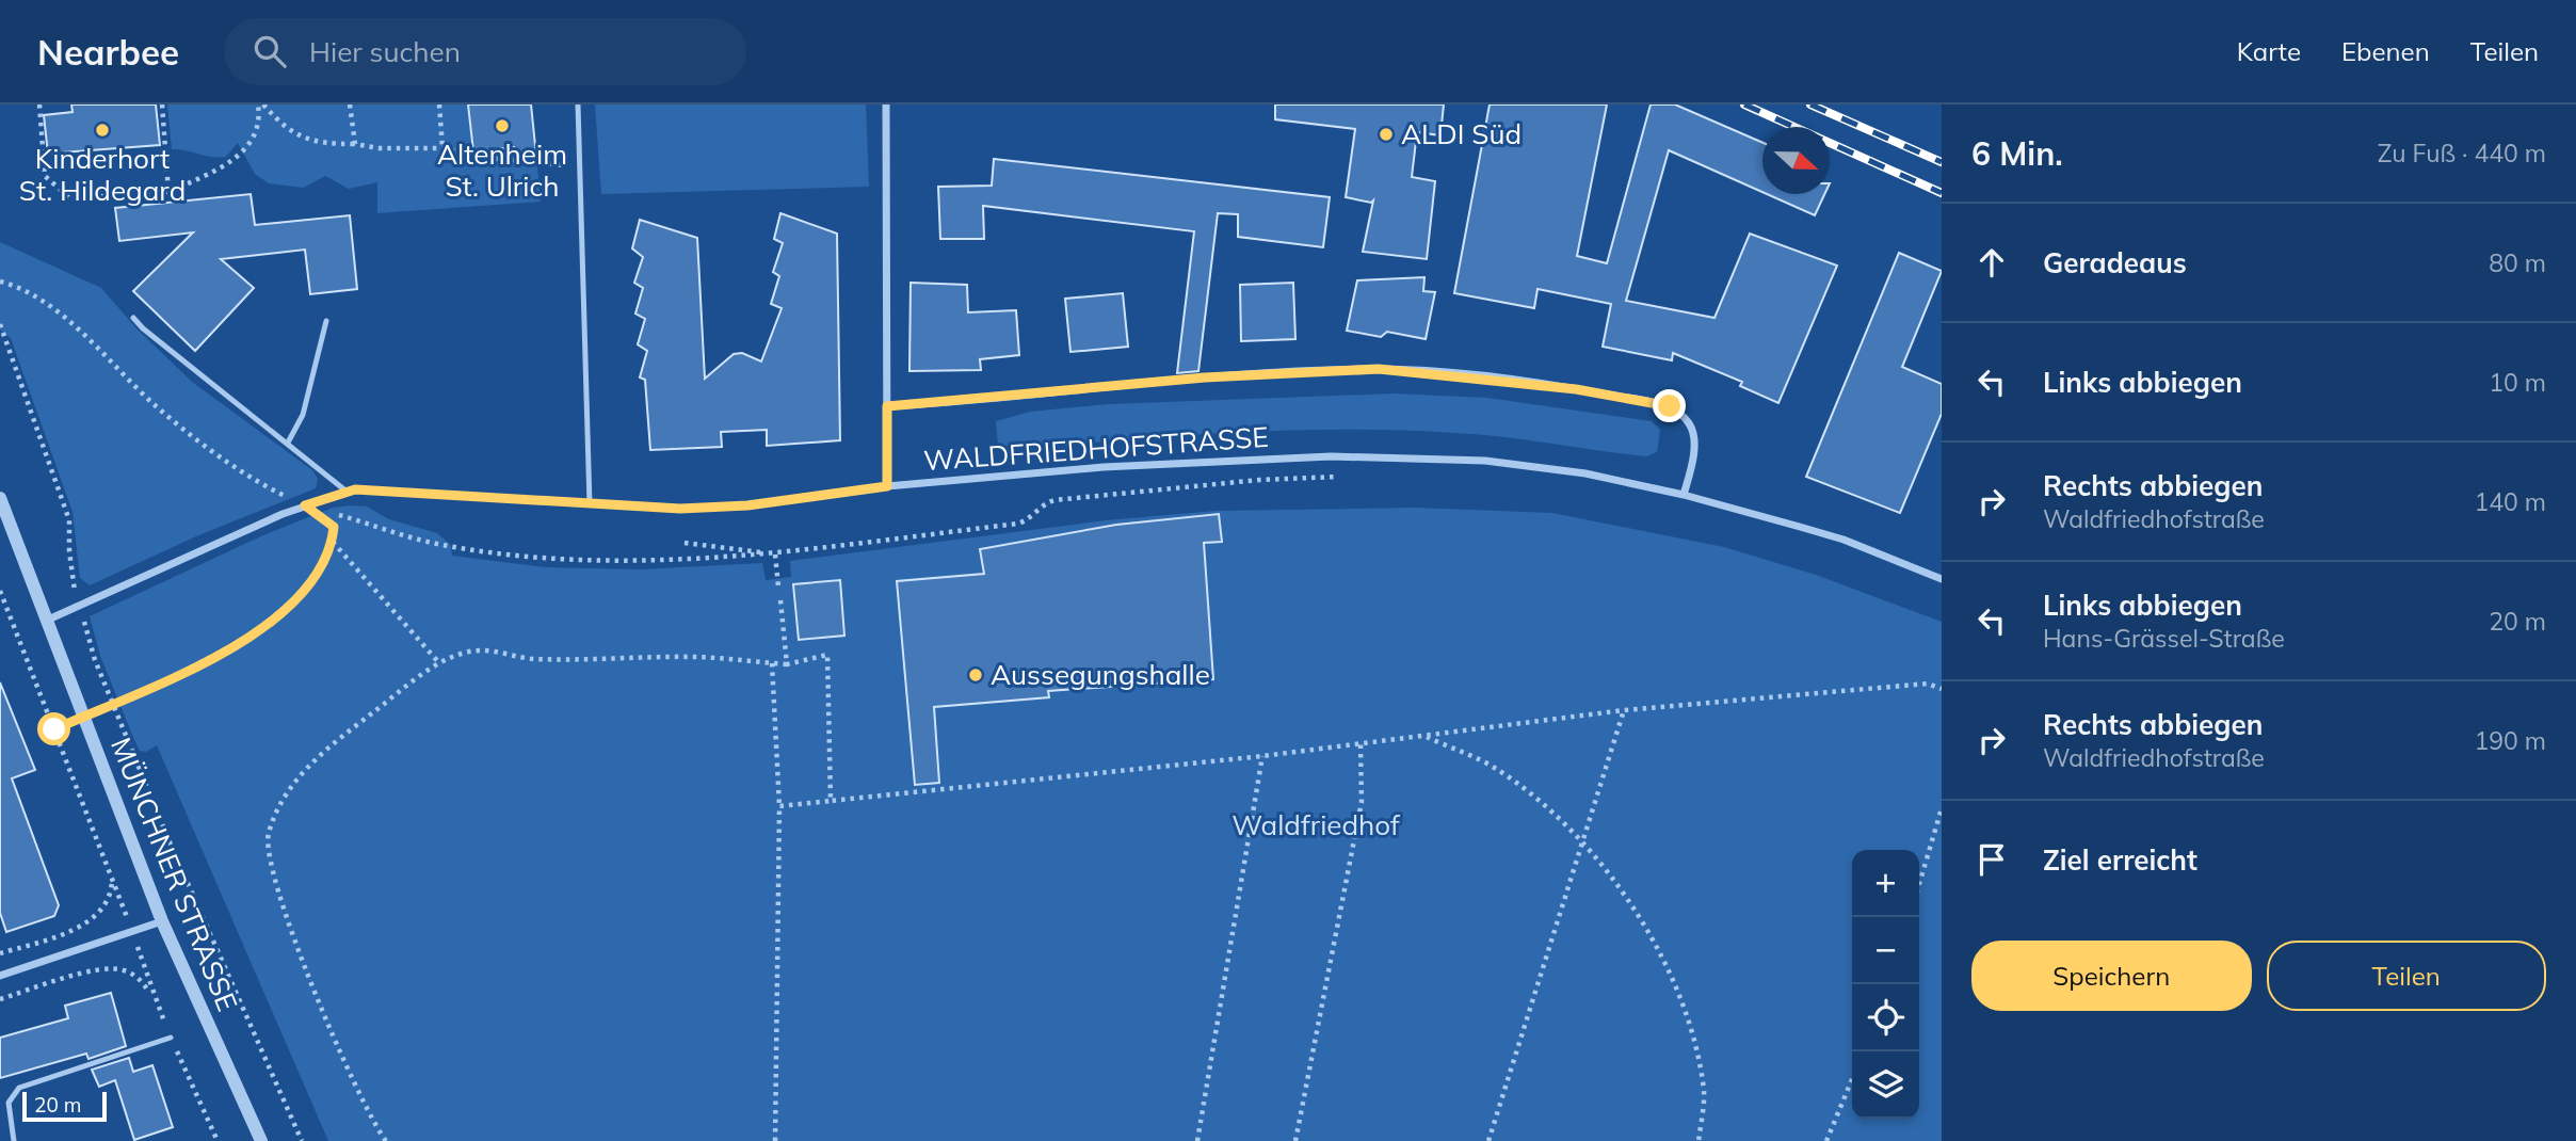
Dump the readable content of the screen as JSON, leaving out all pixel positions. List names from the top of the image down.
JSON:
{
  "streets": {
    "street": ["WALDFRIEDHOFSTRASSE", "MÜNCHNER STRASSE"]
  },
  "crossings": [
    ["WALDFRIEDHOFSTRASSE", "MÜNCHNER STRASSE"]
  ],
  "parks": ["Waldfriedhof"],
  "places": [
    "Altenheim St. Ulrich",
    "Kinderhort St. Hildegard",
    "ALDI Süd",
    "Aussegungshalle"
  ],
  "scale_bar": "20 m",
  "north": "right",
  "page": {
    "header": "Nearbee",
    "search": "Hier suchen",
    "nav": ["Karte", "Ebenen", "Teilen"],
    "heading": ["6 Min.", "Zu Fuß · 440 m"],
    "list": [
      ["Geradeaus", "80 m"],
      ["Links abbiegen", "10 m"],
      ["Rechts abbiegen", "Waldfriedhofstraße", "140 m"],
      ["Links abbiegen", "Hans-Grässel-Straße", "20 m"],
      ["Rechts abbiegen", "Waldfriedhofstraße", "190 m"],
      "Ziel erreicht"
    ],
    "map_buttons": ["+", "−"],
    "buttons": ["Speichern", "Teilen"],
    "scale": "20 m"
  }
}
